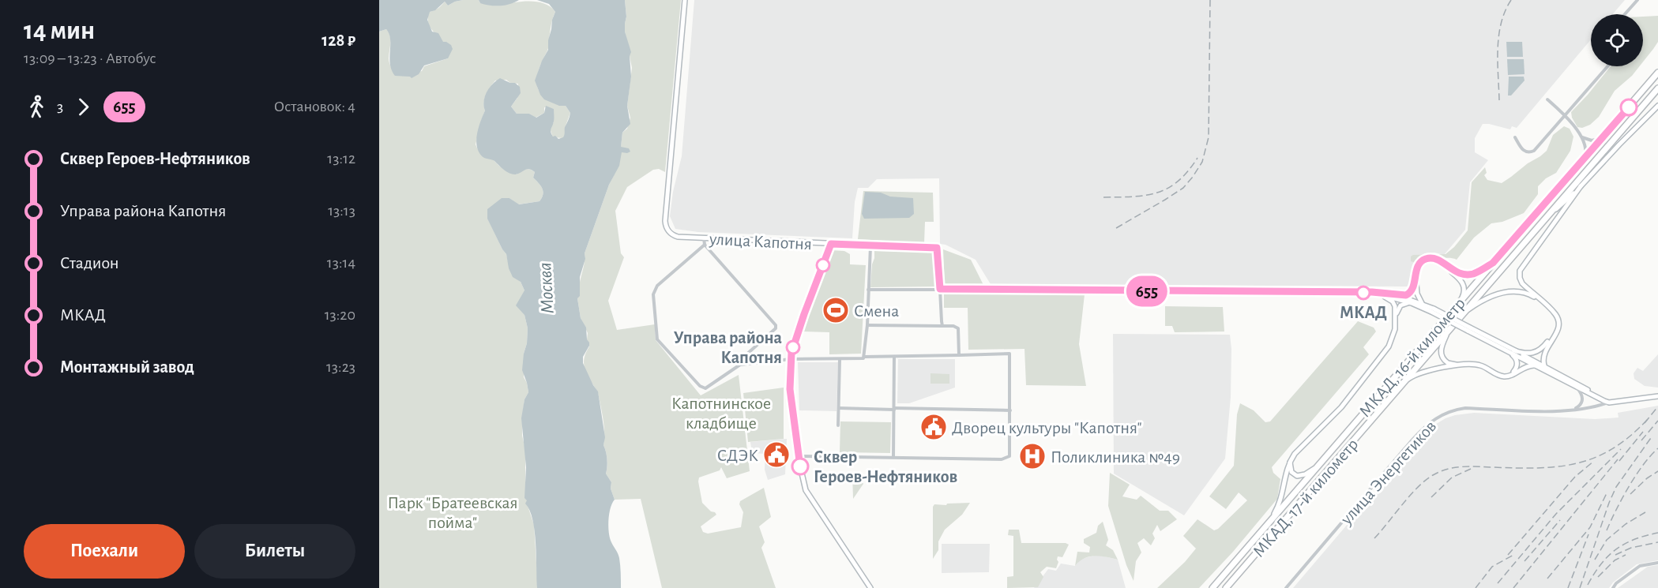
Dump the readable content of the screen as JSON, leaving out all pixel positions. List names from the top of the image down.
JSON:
{
  "streets": {
    "highway": ["МКАД, 16-й километр", "МКАД, 17-й километр"],
    "main road": ["улица Капотня", "улица Энергетиков"]
  },
  "crossings": [
    ["МКАД, 16-й километр", "МКАД, 17-й километр"]
  ],
  "water": ["Москва"],
  "parks": ["Капотнинское кладбище", "Парк \"Братеевская пойма\""],
  "places": {
    "other": ["МКАД", "Управа района Капотня", "Сквер Героев-Нефтяников"],
    "sports": ["Смена"],
    "public building": ["Дворец культуры \"Капотня\"", "СДЭК"],
    "hospital": ["Поликлиника №49"]
  },
  "lines": ["bus line 655"],
  "page": {
    "heading": ["14 мин", "13:09 – 13:23 · Автобус", "128 ₽"],
    "on_map": "655",
    "legs": ["3", "655", "Остановок: 4"],
    "list": [
      {
        "name": "Сквер Героев-Нефтяников",
        "value": "13:12"
      },
      {
        "name": "Управа района Капотня",
        "value": "13:13"
      },
      {
        "name": "Стадион",
        "value": "13:14"
      },
      {
        "name": "МКАД",
        "value": "13:20"
      },
      {
        "name": "Монтажный завод",
        "value": "13:23"
      }
    ],
    "buttons": ["Поехали", "Билеты"]
  }
}
